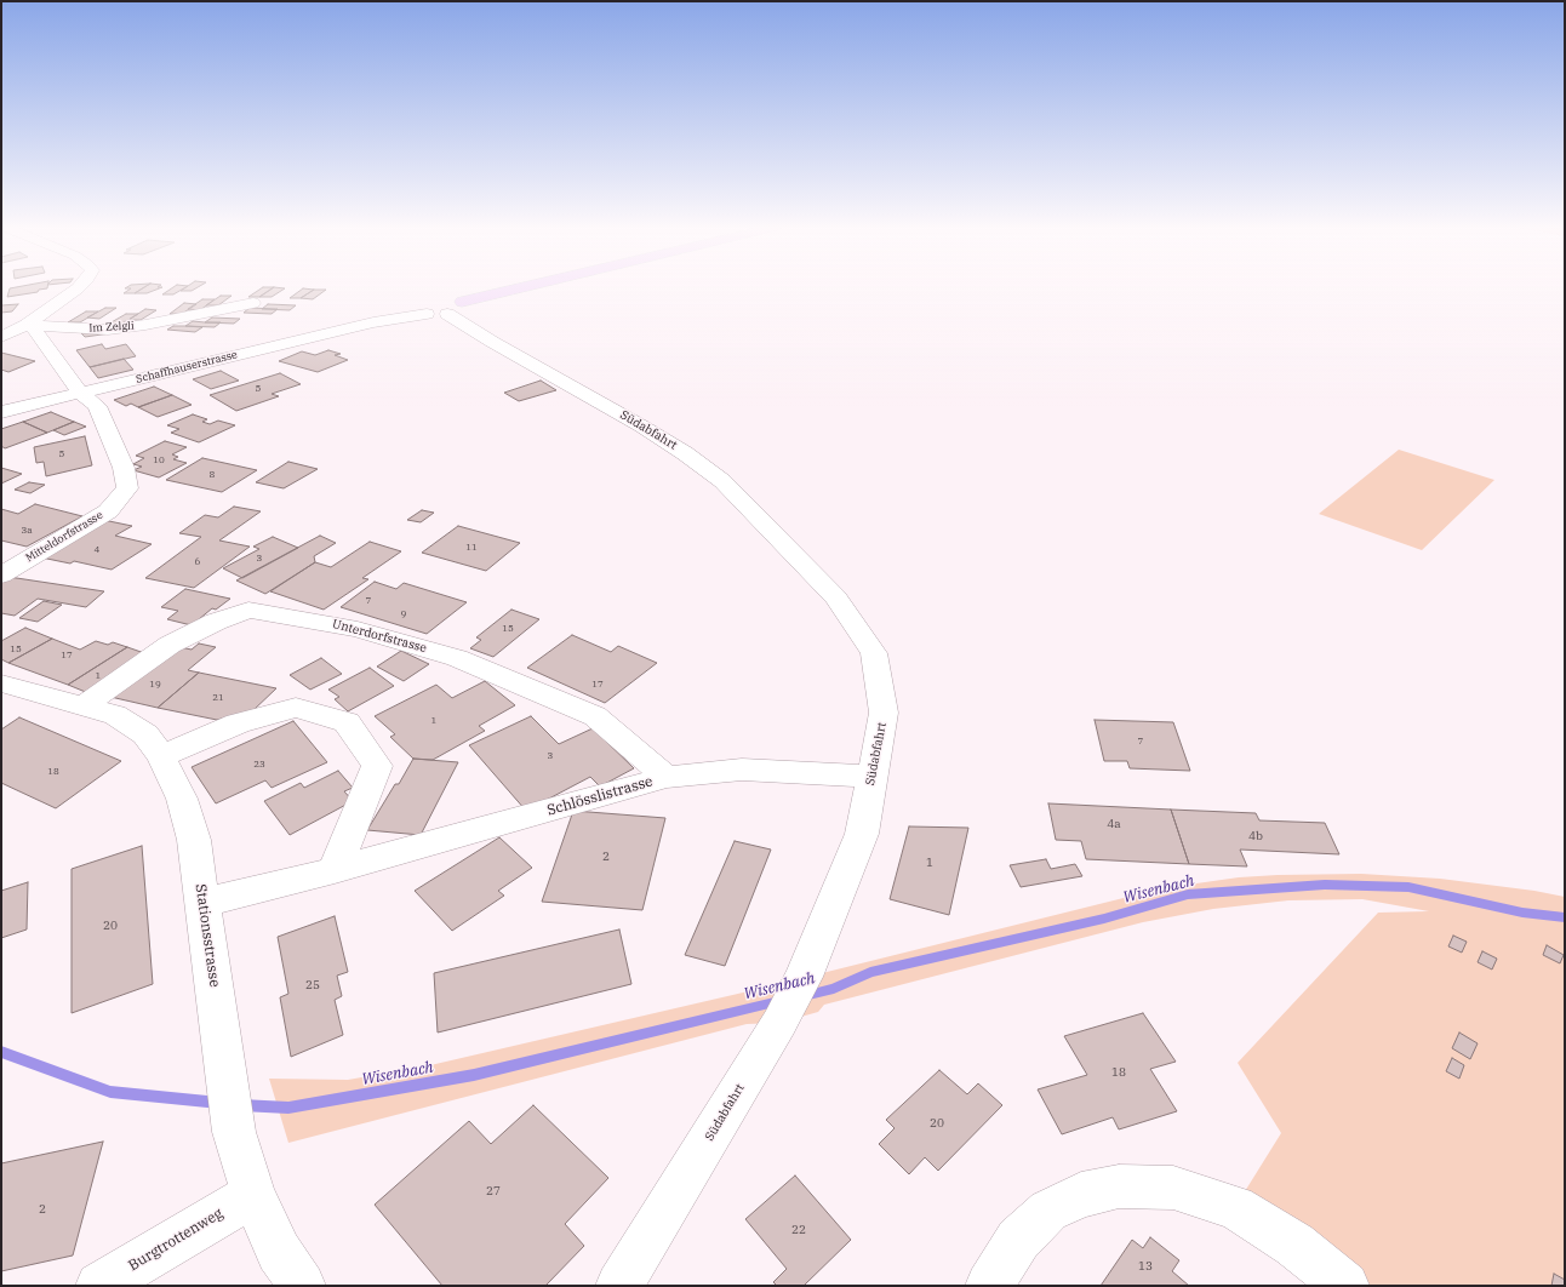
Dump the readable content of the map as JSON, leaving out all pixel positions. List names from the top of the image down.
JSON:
{
  "streets": {
    "main road": ["Schaffhauserstrasse"],
    "street": [
      "Im Zelgli",
      "Südabfahrt",
      "Mitteldorfstrasse",
      "Unterdorfstrasse",
      "Schlösslistrasse",
      "Stationsstrasse",
      "Burgtrottenweg"
    ]
  },
  "crossings": [
    ["Im Zelgli", "Mitteldorfstrasse"],
    ["Schaffhauserstrasse", "Südabfahrt"],
    ["Schaffhauserstrasse", "Mitteldorfstrasse"],
    ["Südabfahrt", "Schlösslistrasse"],
    ["Unterdorfstrasse", "Schlösslistrasse"],
    ["Unterdorfstrasse", "Stationsstrasse"],
    ["Schlösslistrasse", "Stationsstrasse"],
    ["Stationsstrasse", "Burgtrottenweg"]
  ],
  "water": ["Wisenbach"],
  "house_numbers": [
    "5",
    "5",
    "10",
    "8",
    "3a",
    "11",
    "4",
    "3",
    "6",
    "7",
    "9",
    "15",
    "15",
    "17",
    "1",
    "19",
    "17",
    "21",
    "1",
    "7",
    "3",
    "23",
    "18",
    "4a",
    "4b",
    "2",
    "1",
    "20",
    "25",
    "18",
    "20",
    "27",
    "2",
    "22",
    "13"
  ]
}
